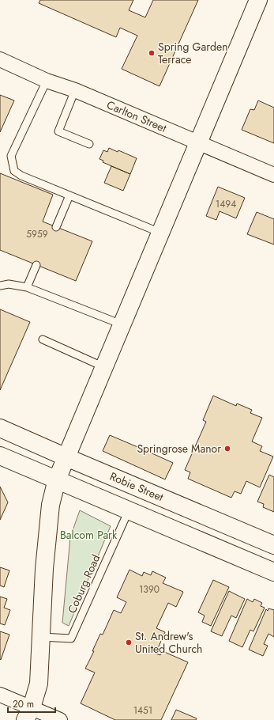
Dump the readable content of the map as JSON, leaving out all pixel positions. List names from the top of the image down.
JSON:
{
  "streets": {
    "street": ["Carlton Street", "Robie Street"],
    "lane": ["Coburg Road"]
  },
  "parks": ["Balcom Park"],
  "places": ["Spring Garden Terrace", "Springrose Manor", "St. Andrew's United Church"],
  "house_numbers": [
    "1494",
    "5959",
    "1390",
    "1451"
  ],
  "scale_bar": "20 m"
}
